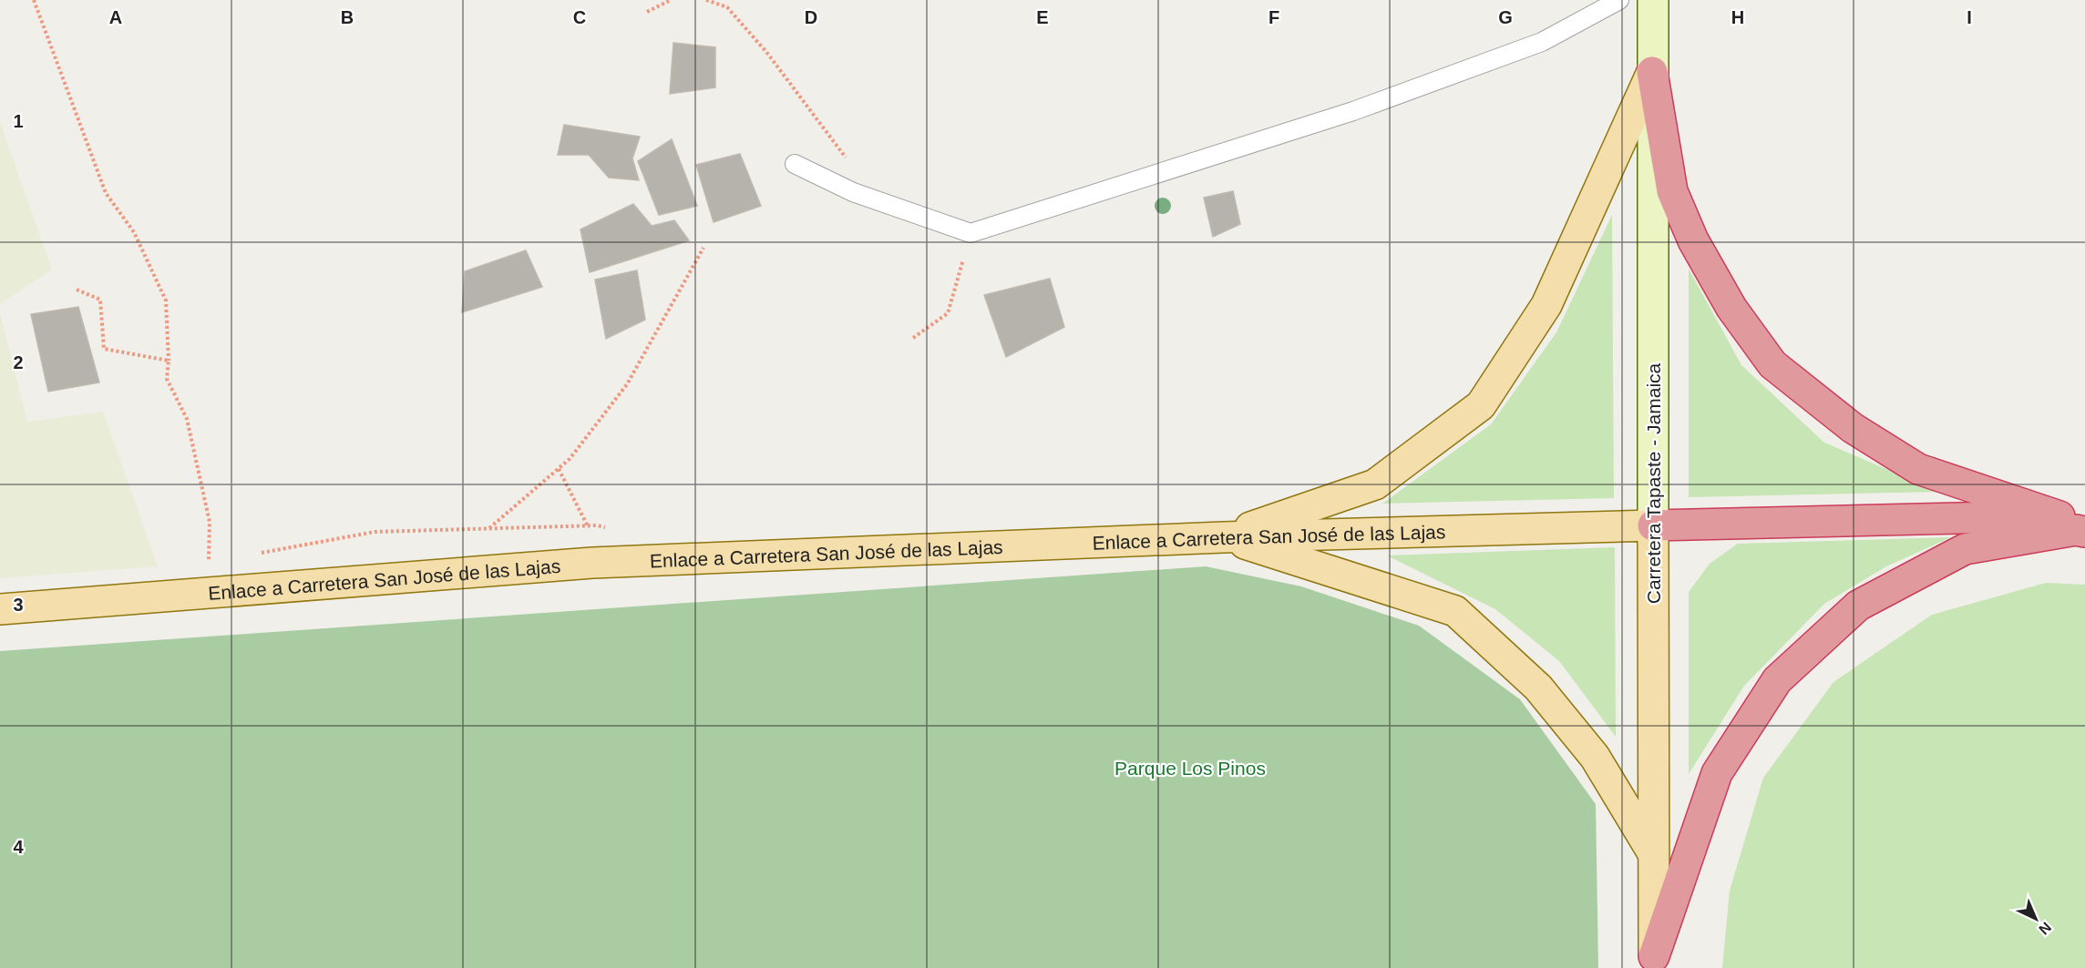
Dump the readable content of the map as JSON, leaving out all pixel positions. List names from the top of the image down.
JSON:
{
  "streets": {
    "main road": ["Carretera Tapaste - Jamaica", "Enlace a Carretera San José de las Lajas"]
  },
  "crossings": [
    ["Carretera Tapaste - Jamaica", "Enlace a Carretera San José de las Lajas"]
  ],
  "parks": ["Parque Los Pinos"],
  "north": "bottom right",
  "grid": {
    "columns": [
      "A",
      "B",
      "C",
      "D",
      "E",
      "F",
      "G",
      "H",
      "I"
    ],
    "rows": [
      "1",
      "2",
      "3",
      "4"
    ]
  }
}
